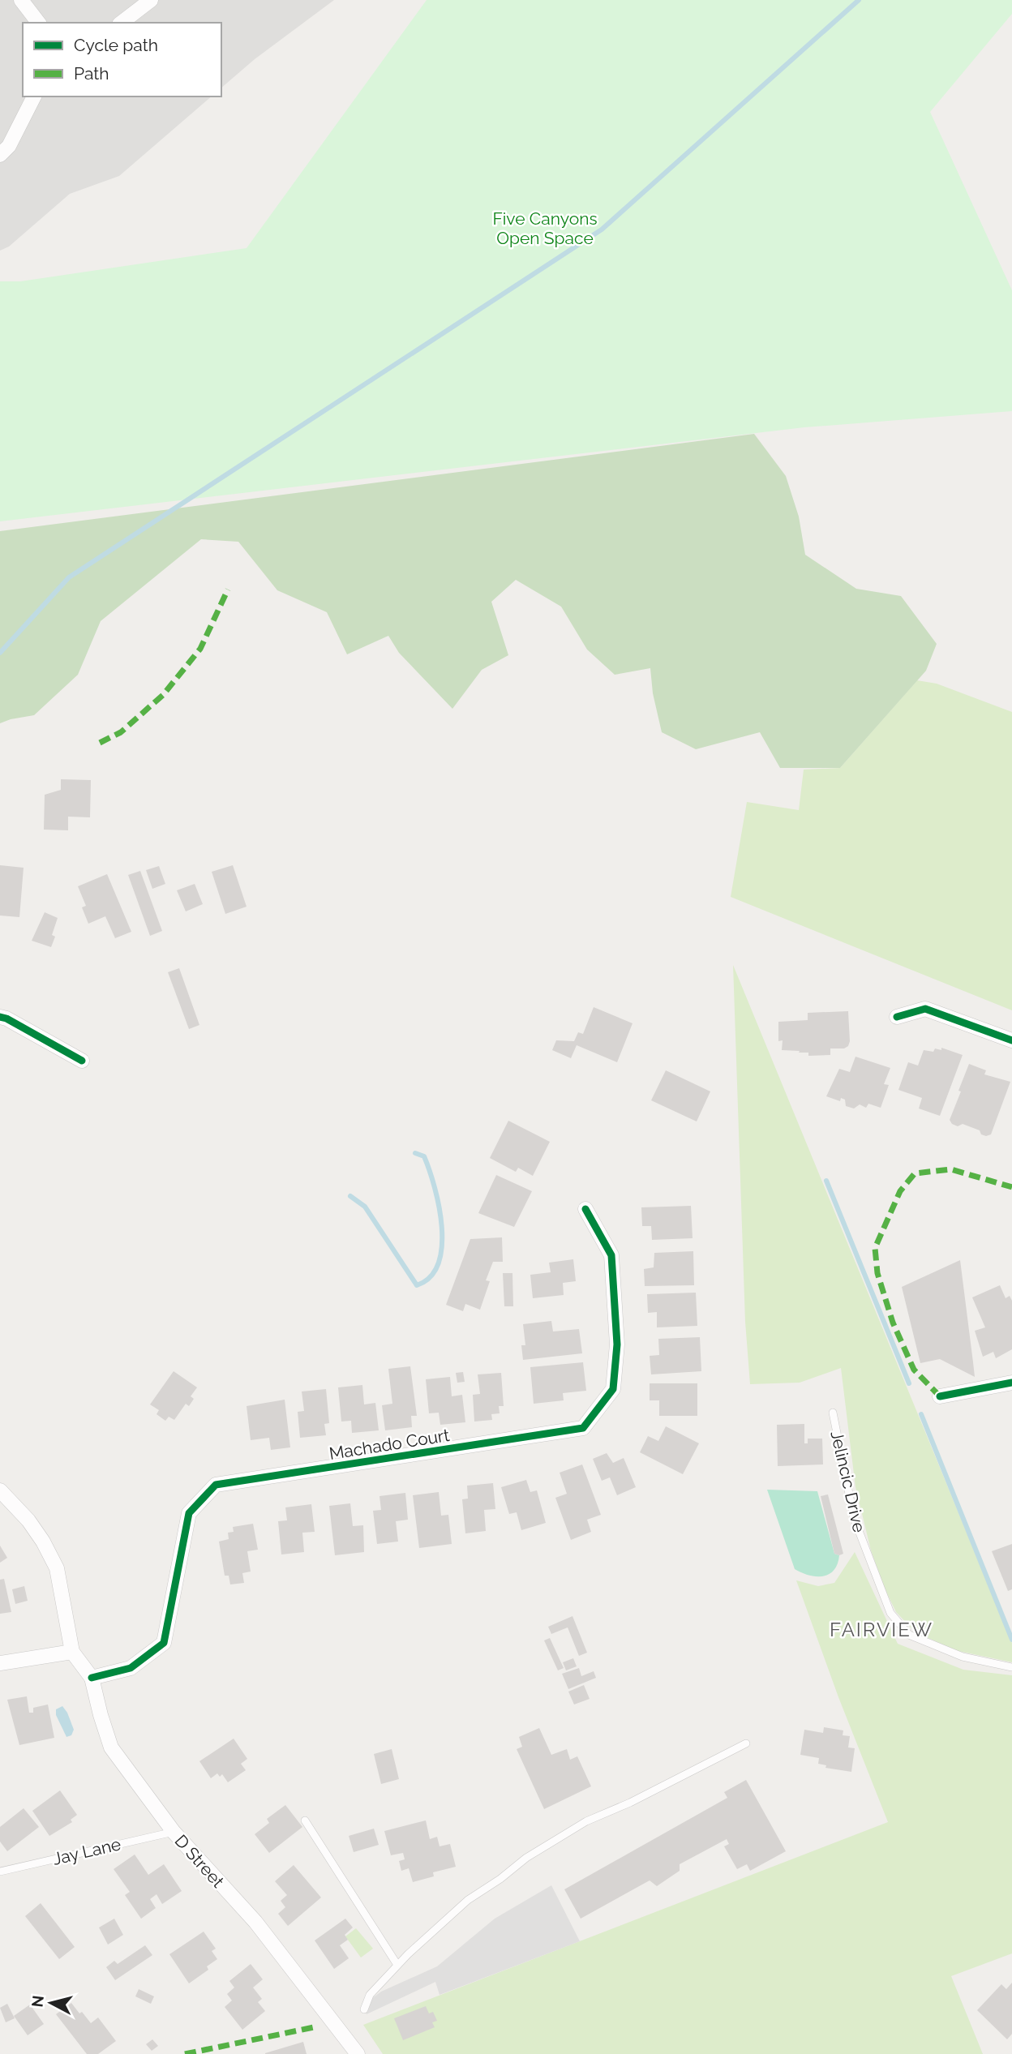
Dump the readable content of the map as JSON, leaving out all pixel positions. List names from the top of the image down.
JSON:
{
  "streets": {
    "street": ["Machado Court", "D Street"],
    "lane": ["Jelincic Drive", "Jay Lane"]
  },
  "crossings": [
    ["Machado Court", "D Street"],
    ["Jay Lane", "D Street"]
  ],
  "districts": ["FAIRVIEW"],
  "parks": ["Five Canyons Open Space"],
  "legend": ["Cycle path", "Path"],
  "north": "left"
}
